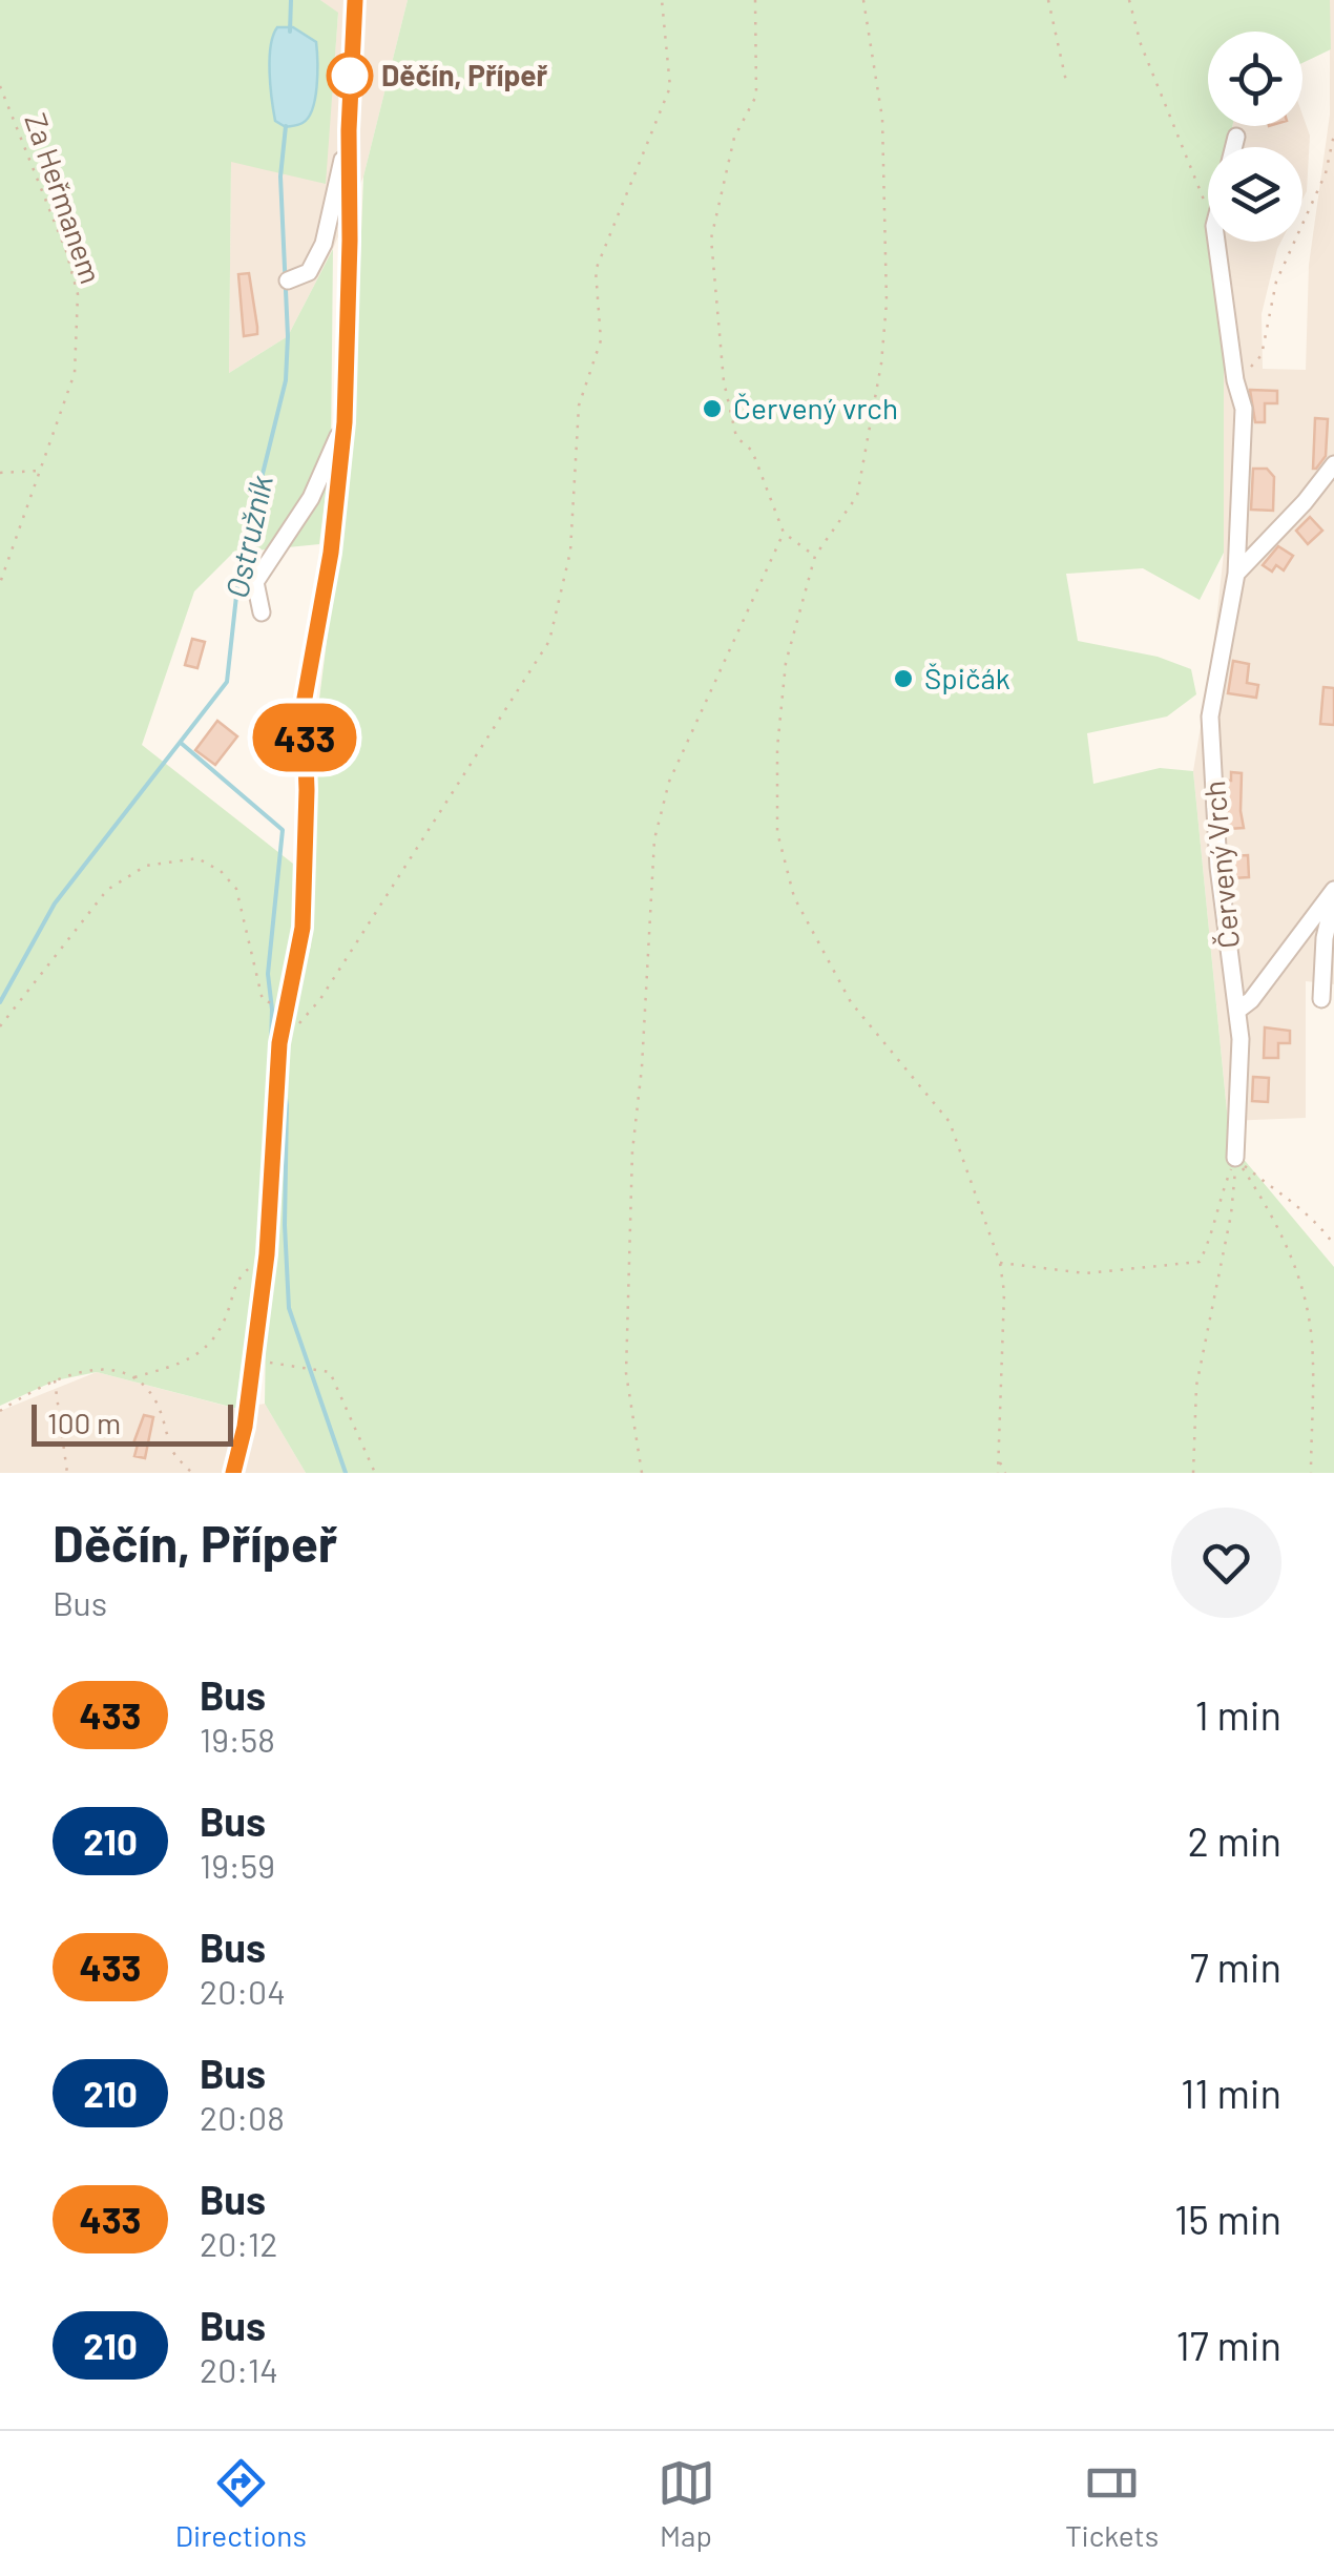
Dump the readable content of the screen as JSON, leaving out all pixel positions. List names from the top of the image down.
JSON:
{
  "streets": {
    "street": ["Červený Vrch"],
    "path": ["Za Heřmanem"]
  },
  "water": ["Ostružník"],
  "places": ["Děčín, Přípeř", "Červený vrch", "Špičák"],
  "lines": ["bus line 433"],
  "scale_bar": "100 m",
  "page": {
    "on_map": "433",
    "scale": "100 m",
    "heading": ["Děčín, Přípeř", "Bus"],
    "list": [
      {
        "mark": "433",
        "name": "Bus",
        "note": "19:58",
        "value": "1 min"
      },
      {
        "mark": "210",
        "name": "Bus",
        "note": "19:59",
        "value": "2 min"
      },
      {
        "mark": "433",
        "name": "Bus",
        "note": "20:04",
        "value": "7 min"
      },
      {
        "mark": "210",
        "name": "Bus",
        "note": "20:08",
        "value": "11 min"
      },
      {
        "mark": "433",
        "name": "Bus",
        "note": "20:12",
        "value": "15 min"
      },
      {
        "mark": "210",
        "name": "Bus",
        "note": "20:14",
        "value": "17 min"
      }
    ],
    "tabs": ["Directions", "Map", "Tickets"]
  }
}
